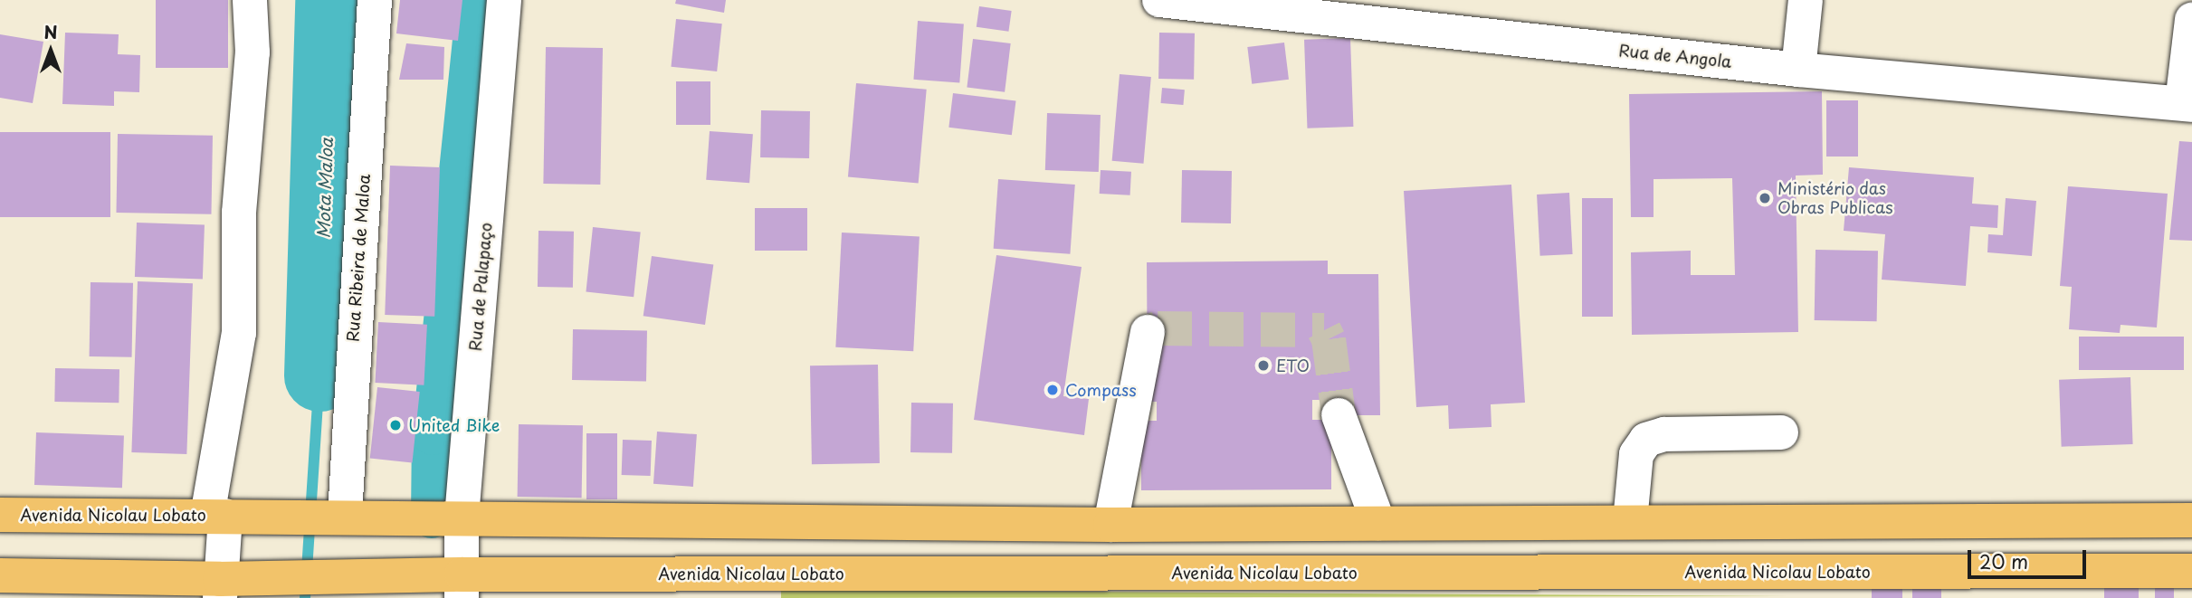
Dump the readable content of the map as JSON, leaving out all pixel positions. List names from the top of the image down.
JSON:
{
  "streets": {
    "main road": ["Avenida Nicolau Lobato"],
    "street": ["Rua de Angola", "Rua Ribeira de Maloa", "Rua de Palapaço"]
  },
  "crossings": [
    ["Rua Ribeira de Maloa", "Avenida Nicolau Lobato"],
    ["Rua de Palapaço", "Avenida Nicolau Lobato"]
  ],
  "water": ["Mota Maloa"],
  "places": [
    "Ministério das Obras Publicas",
    "ETO",
    "Compass",
    "United Bike"
  ],
  "scale_bar": "20 m",
  "north": "top"
}
